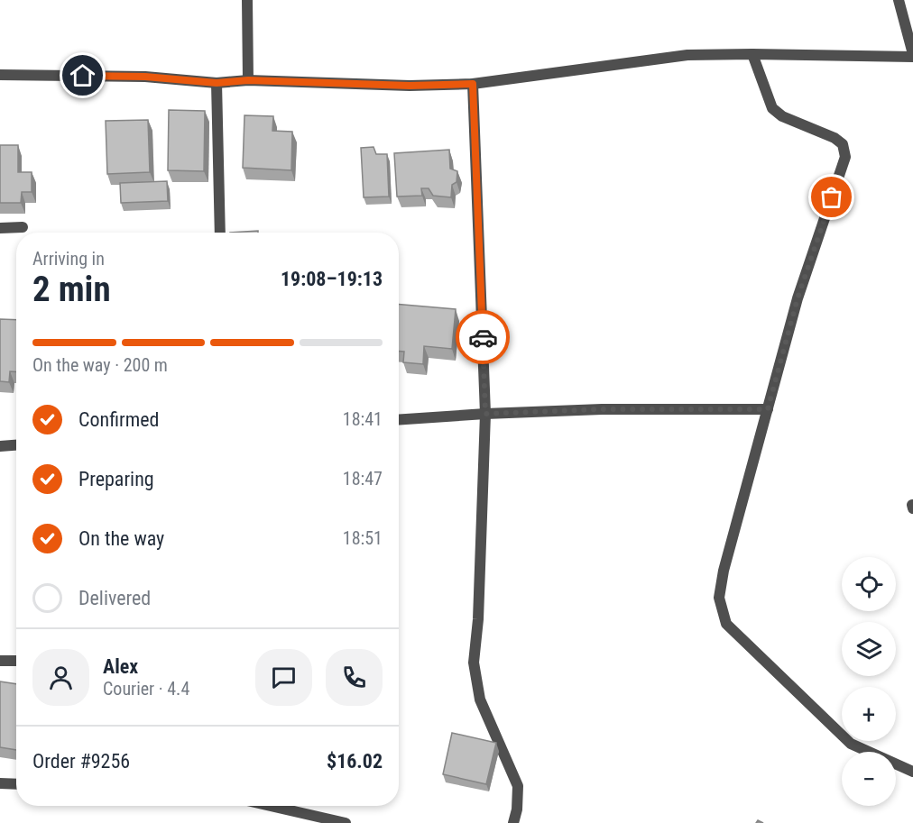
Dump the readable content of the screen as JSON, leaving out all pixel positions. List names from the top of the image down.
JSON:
{
  "page": {
    "heading": ["2 min", "Arriving in", "19:08–19:13"],
    "panel": [
      "Alex",
      "Courier · 4.4",
      "Order #9256",
      "$16.02"
    ],
    "bar": "On the way · 200 m",
    "list": [
      ["Confirmed", "18:41"],
      ["Preparing", "18:47"],
      ["On the way", "18:51"],
      "Delivered"
    ],
    "map_buttons": ["+", "−"]
  }
}
